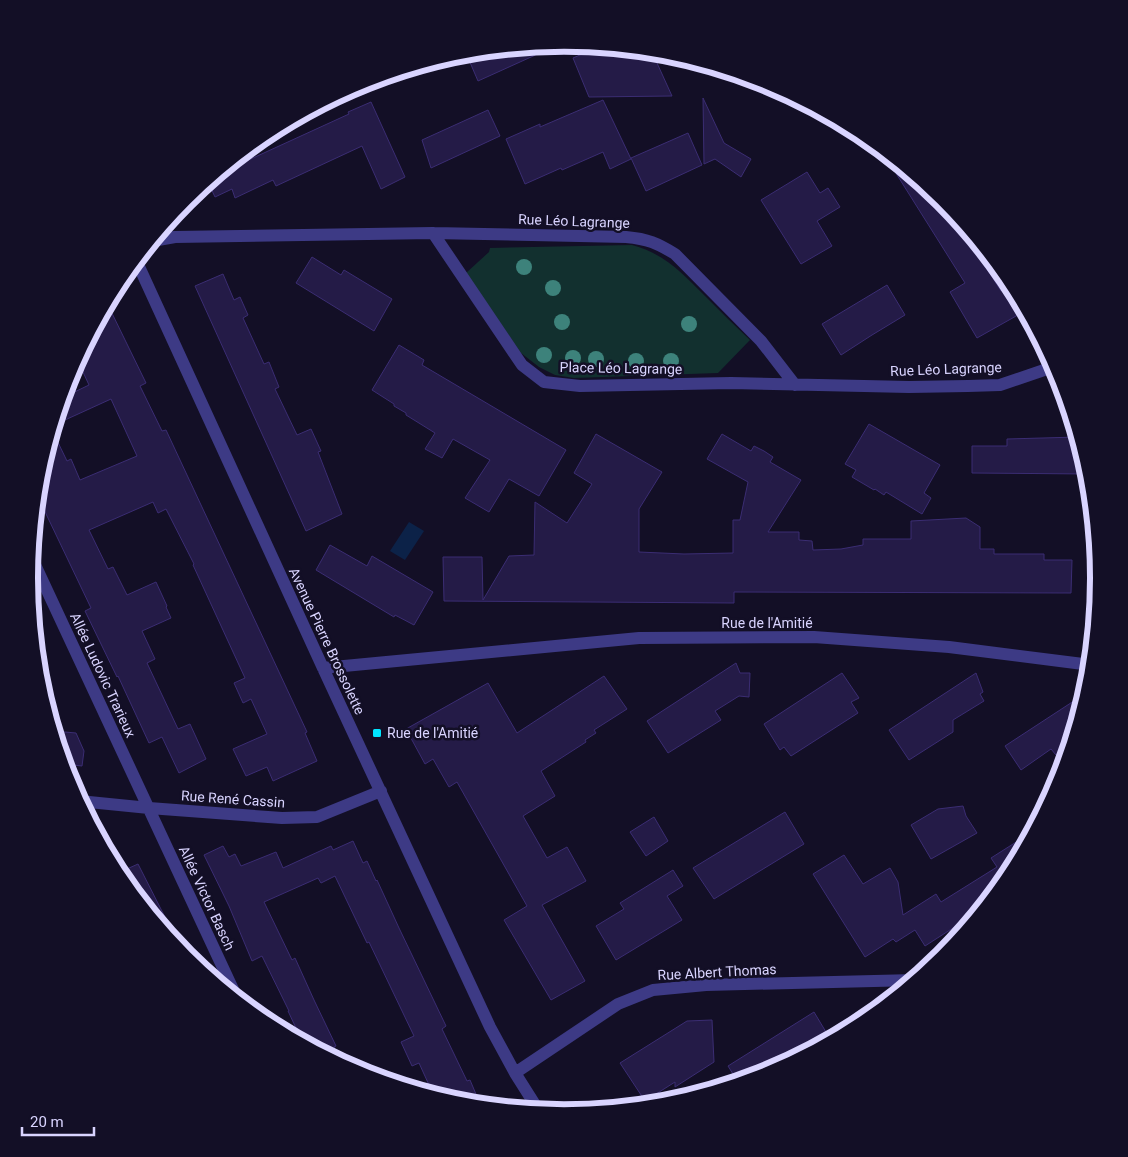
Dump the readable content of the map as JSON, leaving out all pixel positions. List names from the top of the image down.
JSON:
{
  "streets": {
    "street": [
      "Rue Léo Lagrange",
      "Place Léo Lagrange",
      "Rue de l'Amitié",
      "Avenue Pierre Brossolette",
      "Allée Ludovic Trarieux",
      "Rue René Cassin",
      "Allée Victor Basch",
      "Rue Albert Thomas"
    ]
  },
  "crossings": [
    ["Rue Léo Lagrange", "Place Léo Lagrange"],
    ["Rue de l'Amitié", "Avenue Pierre Brossolette"],
    ["Avenue Pierre Brossolette", "Rue René Cassin"],
    ["Avenue Pierre Brossolette", "Rue Albert Thomas"],
    ["Allée Ludovic Trarieux", "Rue René Cassin"],
    ["Allée Ludovic Trarieux", "Allée Victor Basch"],
    ["Rue René Cassin", "Allée Victor Basch"]
  ],
  "places": {
    "transit": ["Rue de l'Amitié"]
  },
  "scale_bar": "20 m"
}
